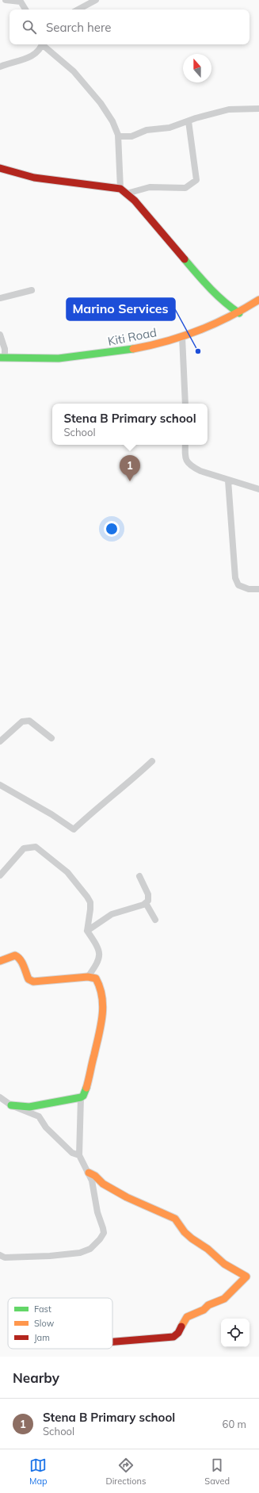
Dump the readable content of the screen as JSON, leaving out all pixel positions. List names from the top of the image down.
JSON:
{
  "streets": {
    "street": ["Kiti Road"]
  },
  "places": ["Marino Services"],
  "legend": ["Fast", "Slow", "Jam"],
  "north": "top",
  "page": {
    "search": "Search here",
    "popup": ["Stena B Primary school", "School"],
    "pins": "1",
    "heading": "Nearby",
    "list": [
      {
        "mark": "1",
        "name": "Stena B Primary school",
        "note": "School",
        "value": "60 m"
      }
    ],
    "nav": ["Map", "Directions", "Saved"]
  }
}
